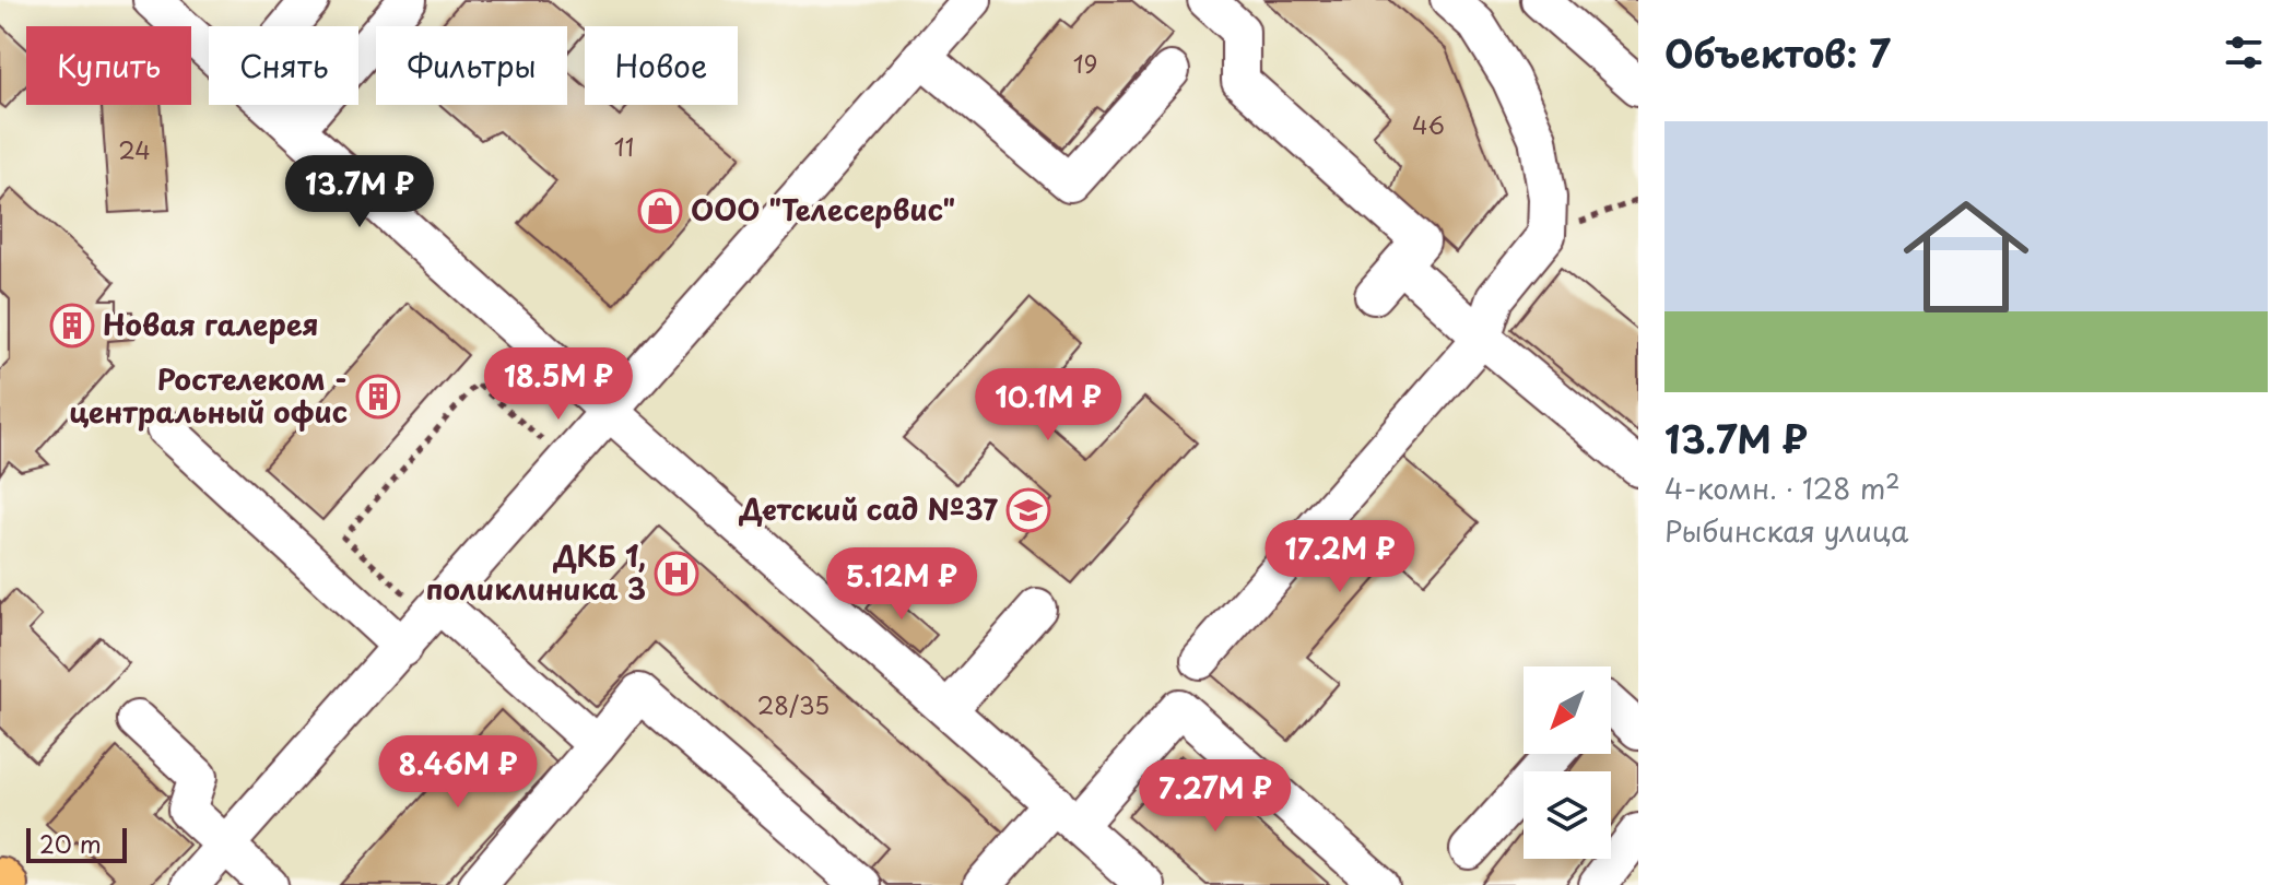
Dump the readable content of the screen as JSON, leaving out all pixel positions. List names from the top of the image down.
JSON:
{
  "places": {
    "shop": ["ООО \"Телесервис\""],
    "building": ["Новая галерея", "Ростелеком - центральный офис"],
    "school or university": ["Детский сад №37"],
    "hospital": ["ДКБ 1, поликлиника 3"]
  },
  "house_numbers": [
    "19",
    "46",
    "11",
    "24",
    "28/35"
  ],
  "scale_bar": "20 m",
  "north": "bottom left",
  "page": {
    "heading": "Объектов: 7",
    "chip": [
      "Купить",
      "Снять",
      "Фильтры",
      "Новое"
    ],
    "list": [
      {
        "name": "13.7M ₽",
        "note": "4-комн. · 128 m² · Рыбинская улица"
      }
    ],
    "price": [
      "13.7M ₽",
      "18.5M ₽",
      "10.1M ₽",
      "17.2M ₽",
      "5.12M ₽",
      "8.46M ₽",
      "7.27M ₽"
    ],
    "scale": "20 m"
  }
}
